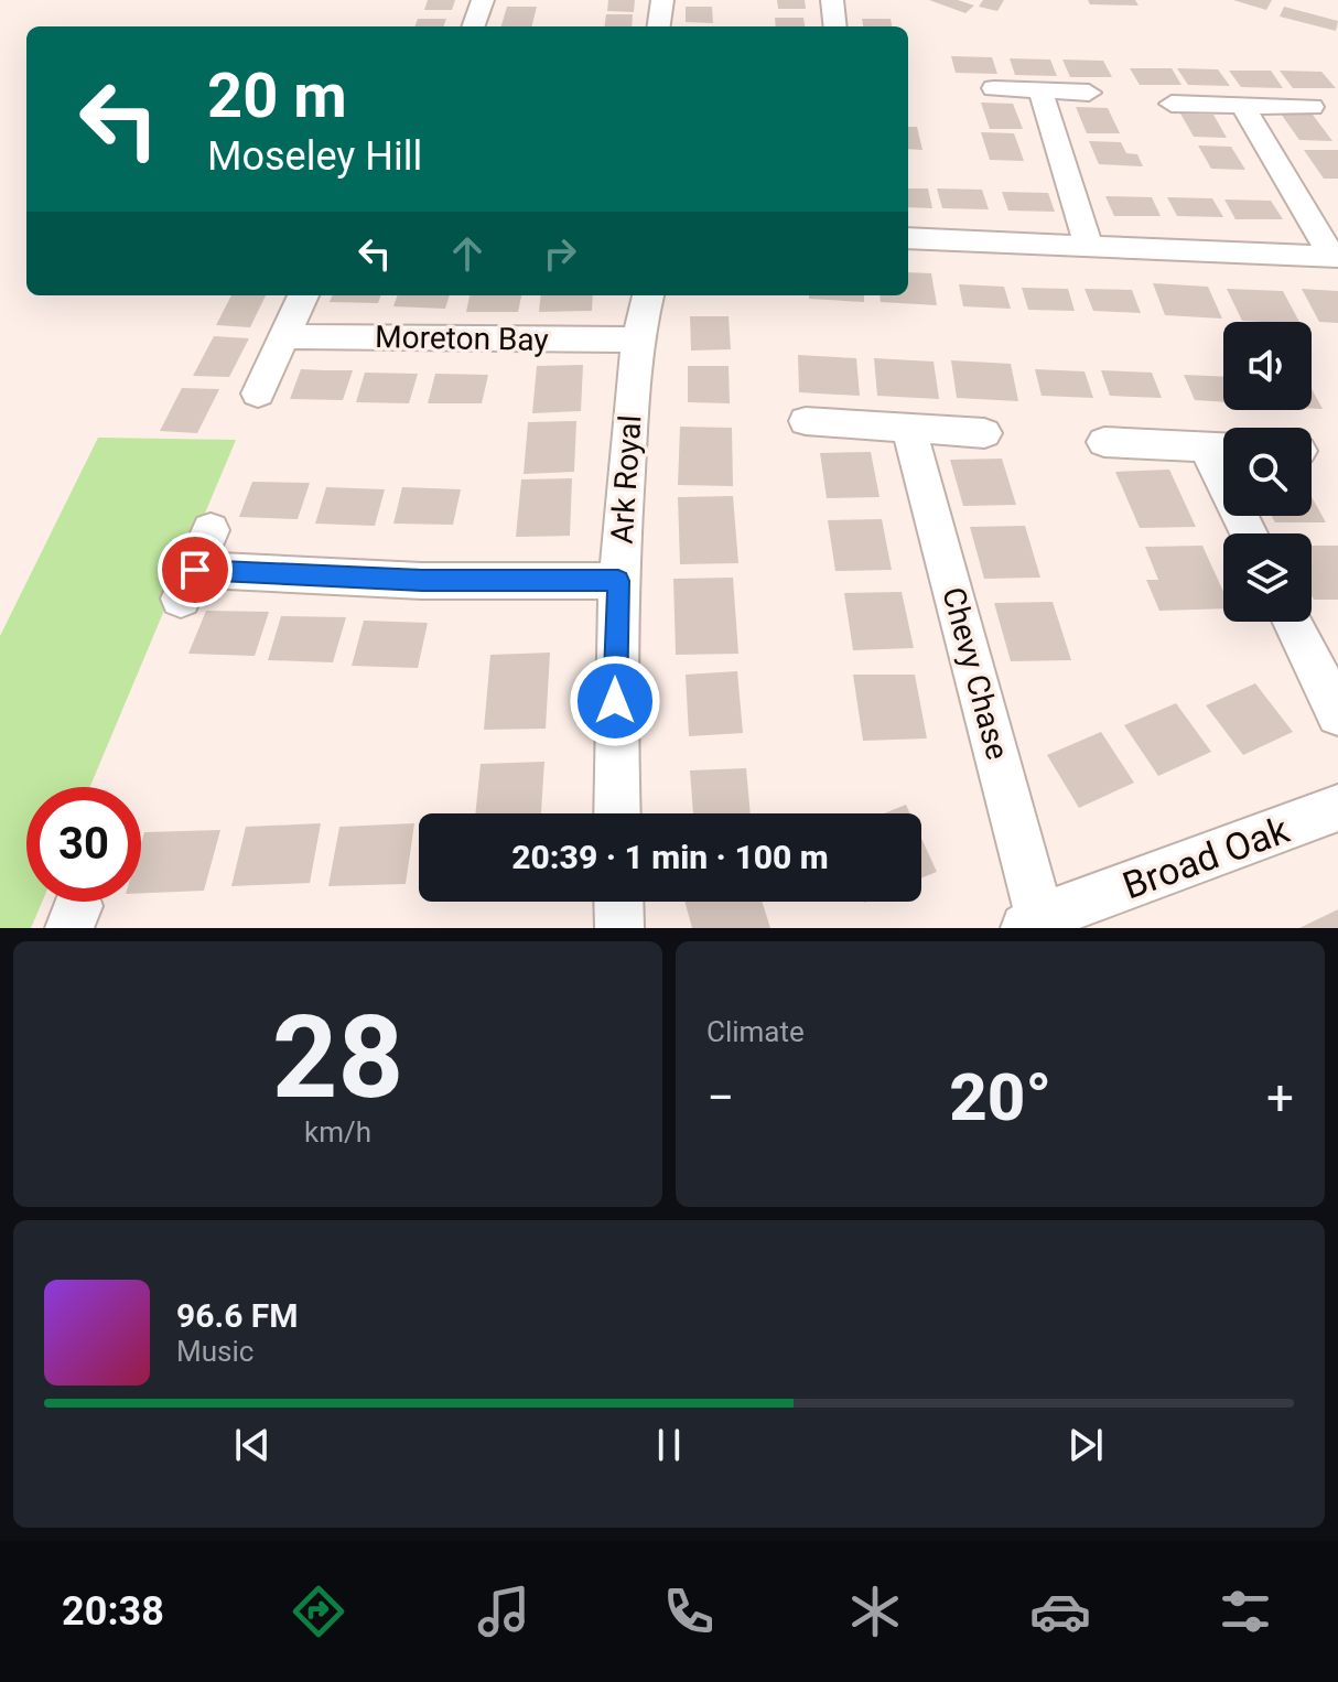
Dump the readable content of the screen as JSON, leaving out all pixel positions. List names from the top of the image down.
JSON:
{
  "streets": {
    "street": [
      "Moreton Bay",
      "Ark Royal",
      "Chevy Chase",
      "Broad Oak"
    ]
  },
  "crossings": [
    ["Moreton Bay", "Ark Royal"],
    ["Chevy Chase", "Broad Oak"]
  ],
  "page": {
    "turn": ["20 m", "Moseley Hill"],
    "limit": "30",
    "trip": "20:39 · 1 min · 100 m",
    "tile": [
      ["28", "km/h"],
      "Climate"
    ],
    "heat": ["−", "20°", "+"],
    "song": ["96.6 FM", "Music"],
    "tabs": "20:38"
  }
}
